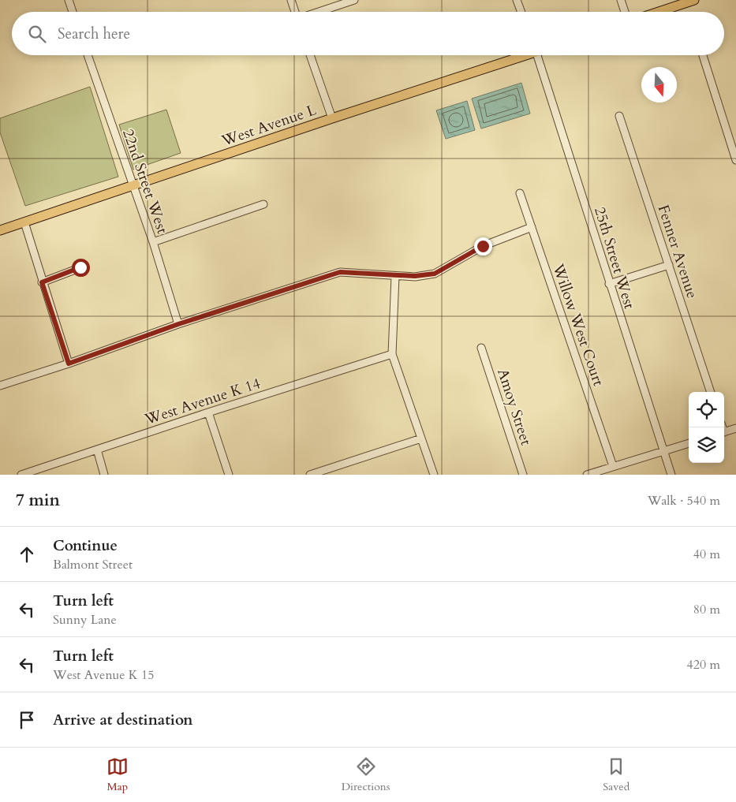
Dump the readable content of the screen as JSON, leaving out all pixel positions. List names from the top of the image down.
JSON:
{
  "streets": {
    "main road": ["West Avenue L"],
    "street": [
      "22nd Street West",
      "Fenner Avenue",
      "25th Street West",
      "Willow West Court",
      "West Avenue K 14",
      "Amoy Street"
    ]
  },
  "crossings": [
    ["West Avenue L", "22nd Street West"]
  ],
  "north": "bottom",
  "page": {
    "search": "Search here",
    "heading": ["7 min", "Walk · 540 m"],
    "list": [
      ["Continue", "Balmont Street", "40 m"],
      ["Turn left", "Sunny Lane", "80 m"],
      ["Turn left", "West Avenue K 15", "420 m"],
      "Arrive at destination"
    ],
    "nav": ["Map", "Directions", "Saved"]
  }
}
